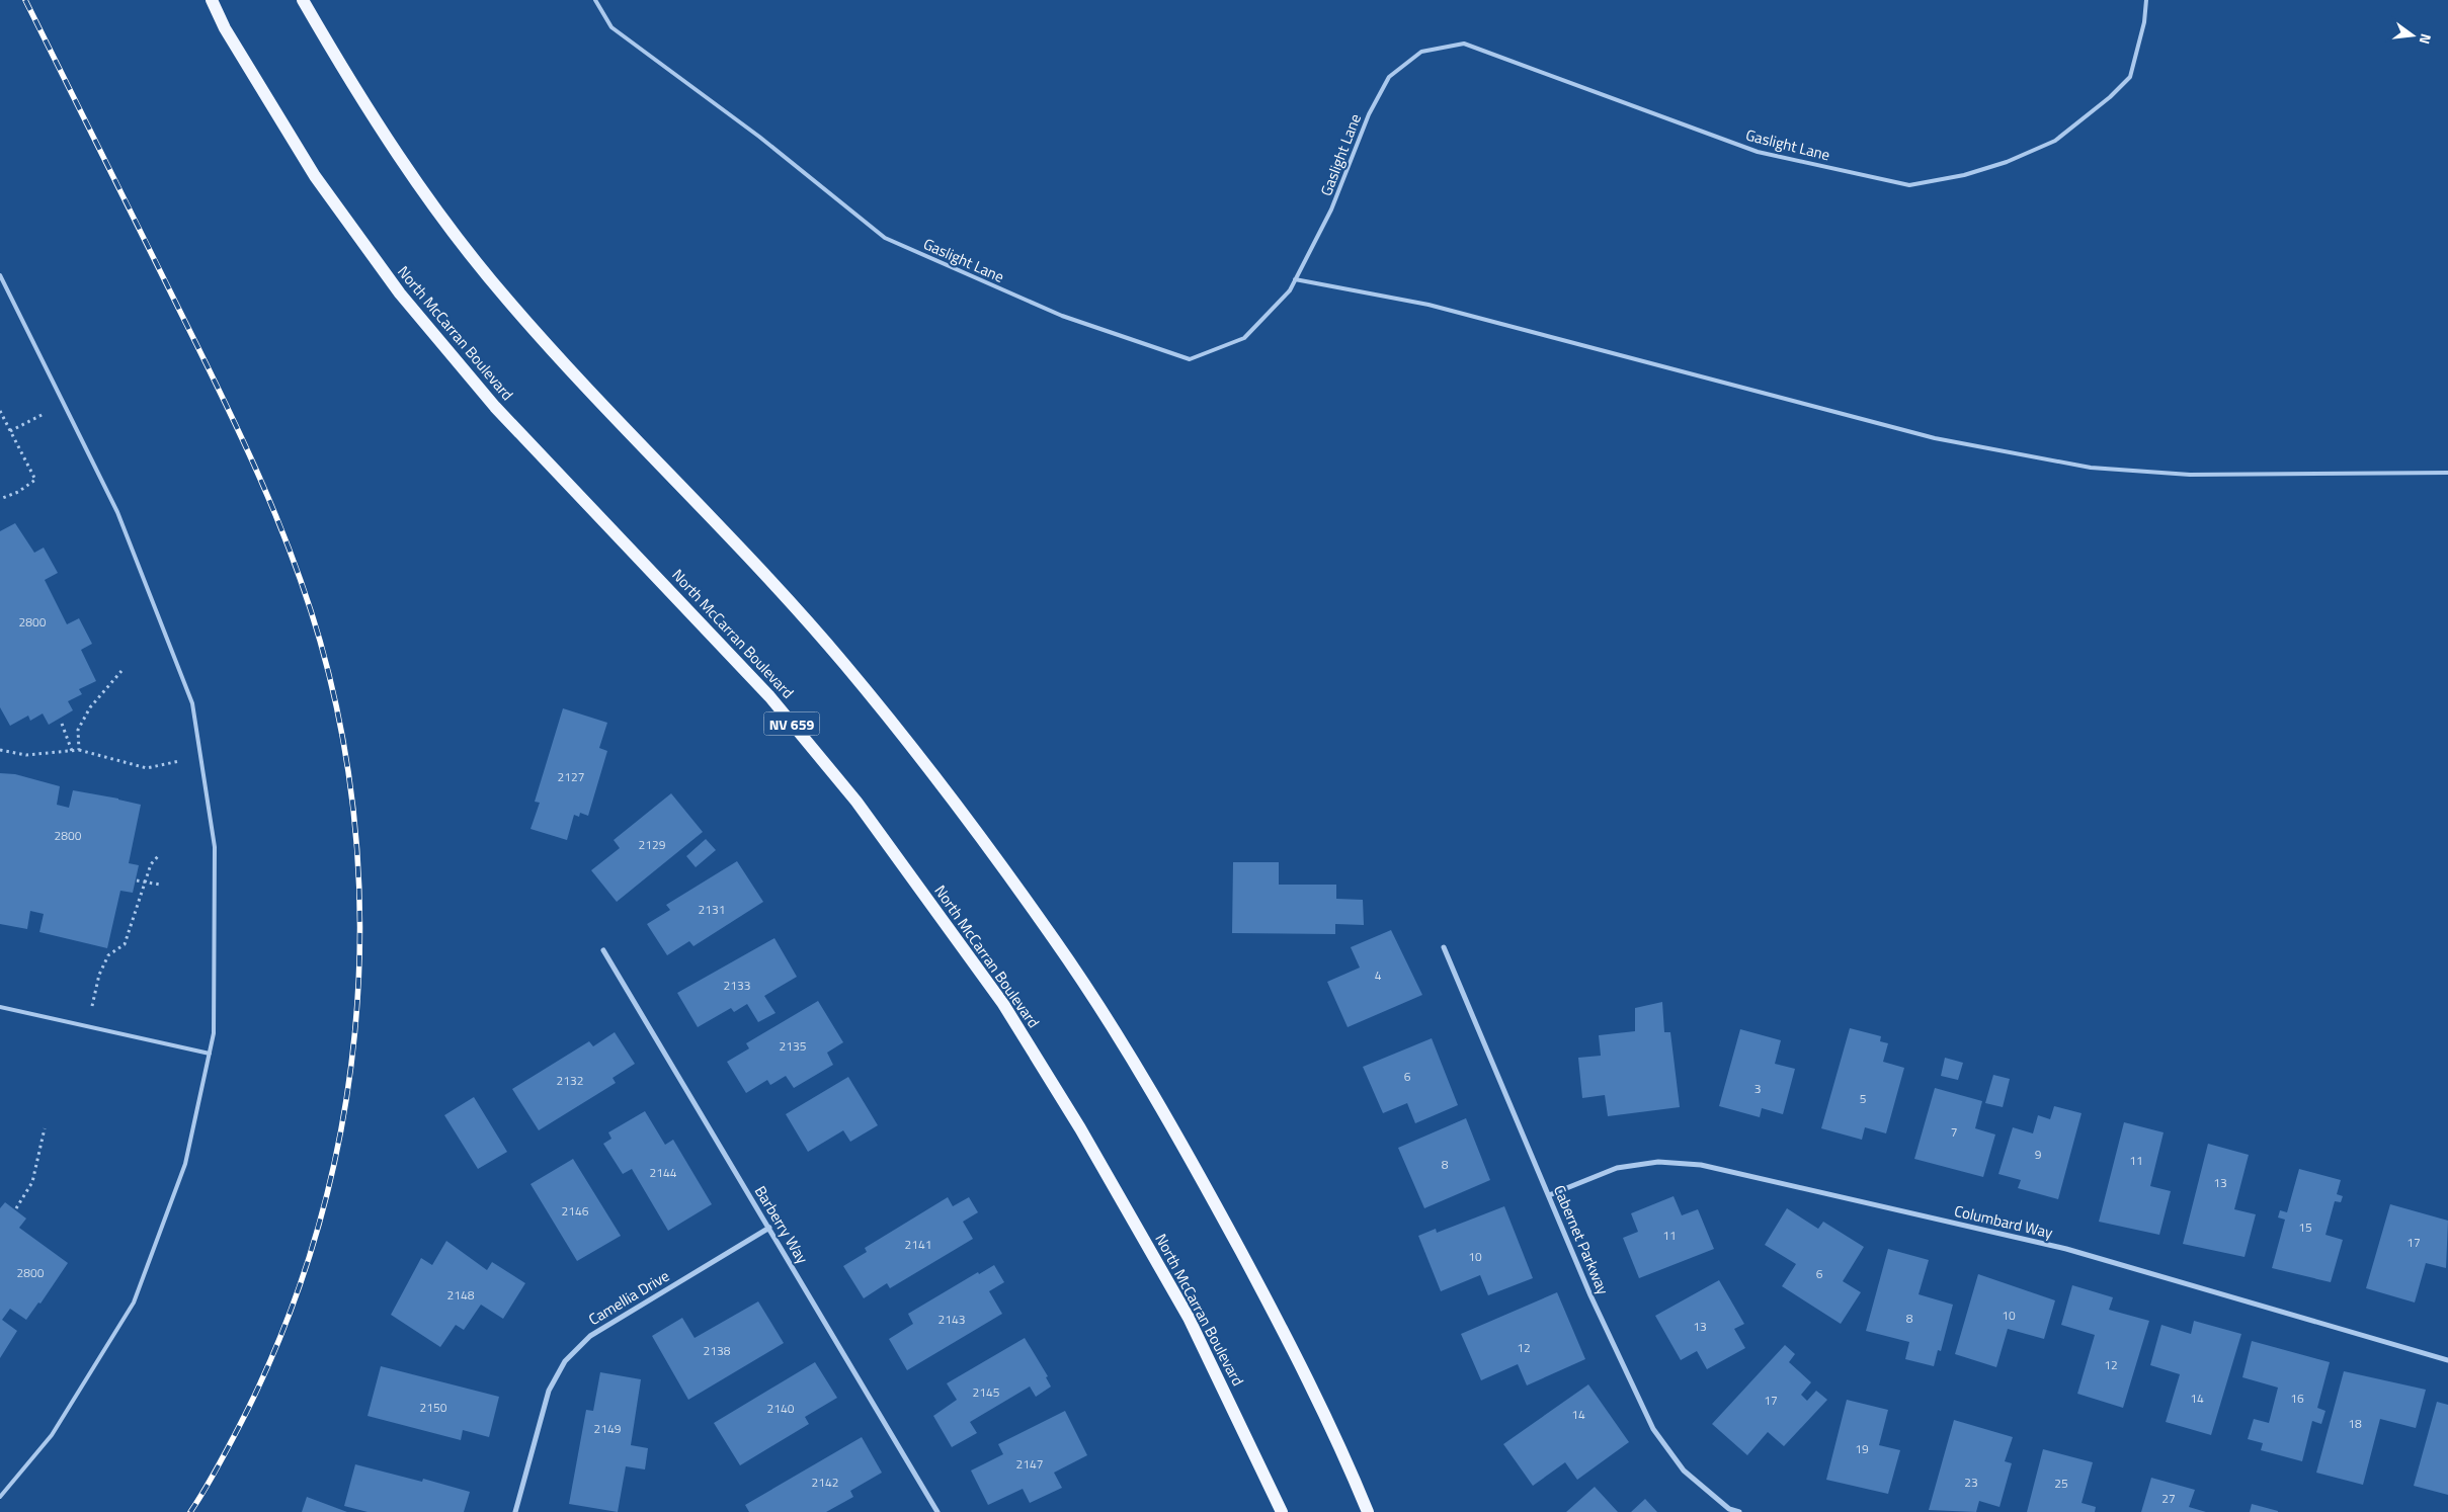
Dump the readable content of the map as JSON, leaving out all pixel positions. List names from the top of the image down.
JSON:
{
  "streets": {
    "main road": ["North McCarran Boulevard", "NV 659"],
    "street": [
      "Columbard Way",
      "Barberry Way",
      "Cabernet Parkway",
      "Camellia Drive"
    ],
    "lane": ["Gaslight Lane"]
  },
  "crossings": [
    ["Columbard Way", "Cabernet Parkway"],
    ["Barberry Way", "Camellia Drive"]
  ],
  "house_numbers": [
    "2800",
    "2127",
    "2800",
    "2129",
    "2131",
    "4",
    "2133",
    "2135",
    "6",
    "2132",
    "3",
    "5",
    "7",
    "9",
    "11",
    "8",
    "2144",
    "13",
    "2146",
    "15",
    "11",
    "17",
    "2141",
    "10",
    "2800",
    "6",
    "2148",
    "10",
    "8",
    "2143",
    "13",
    "12",
    "2138",
    "12",
    "2145",
    "14",
    "16",
    "17",
    "2150",
    "2140",
    "14",
    "18",
    "2149",
    "19",
    "2147",
    "2142",
    "23",
    "25",
    "27"
  ],
  "north": "right"
}
